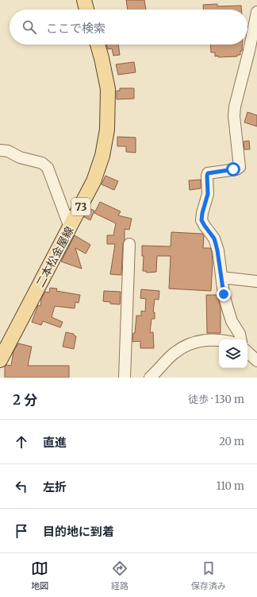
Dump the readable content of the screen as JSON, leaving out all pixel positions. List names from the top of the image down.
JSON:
{
  "streets": {
    "main road": ["73", "二本松金屋線"]
  },
  "page": {
    "search": "ここで検索",
    "heading": ["2 分", "徒歩 · 130 m"],
    "list": [
      ["直進", "20 m"],
      ["左折", "110 m"],
      "目的地に到着"
    ],
    "nav": ["地図", "経路", "保存済み"]
  }
}
